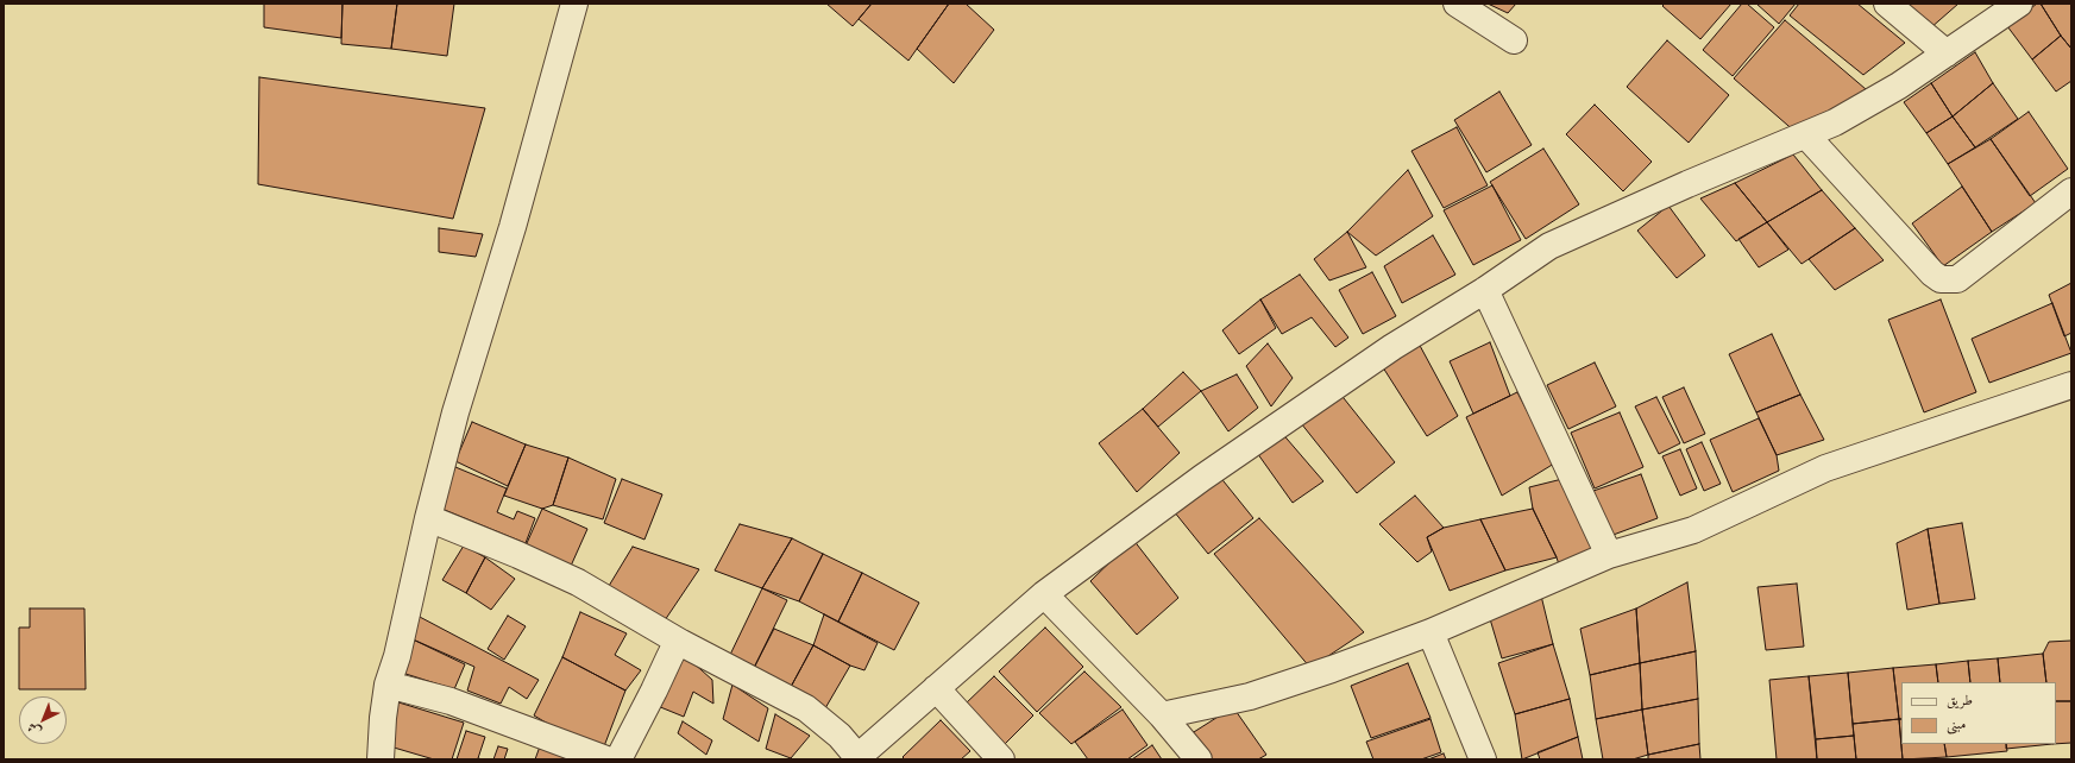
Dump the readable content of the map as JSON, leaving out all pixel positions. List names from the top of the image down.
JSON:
{
  "legend": ["طريق", "مبنى"],
  "north": "bottom left"
}
